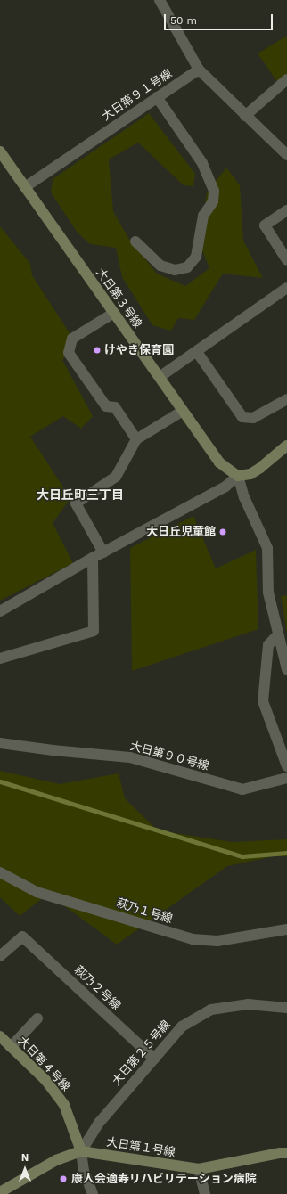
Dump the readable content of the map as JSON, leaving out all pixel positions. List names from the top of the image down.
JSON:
{
  "streets": {
    "street": [
      "大日第９１号線",
      "大日第３号線",
      "大日第９０号線",
      "萩乃１号線",
      "萩乃２号線",
      "大日第２５号線",
      "大日第４号線",
      "大日第１号線"
    ]
  },
  "crossings": [
    ["大日第９１号線", "大日第３号線"],
    ["萩乃２号線", "大日第２５号線"],
    ["大日第２５号線", "大日第４号線"],
    ["大日第２５号線", "大日第１号線"],
    ["大日第４号線", "大日第１号線"]
  ],
  "districts": ["大日丘町三丁目"],
  "places": ["けやき保育園", "大日丘児童館", "康人会適寿リハビリテーション病院"],
  "scale_bar": "50 m",
  "north": "top"
}
